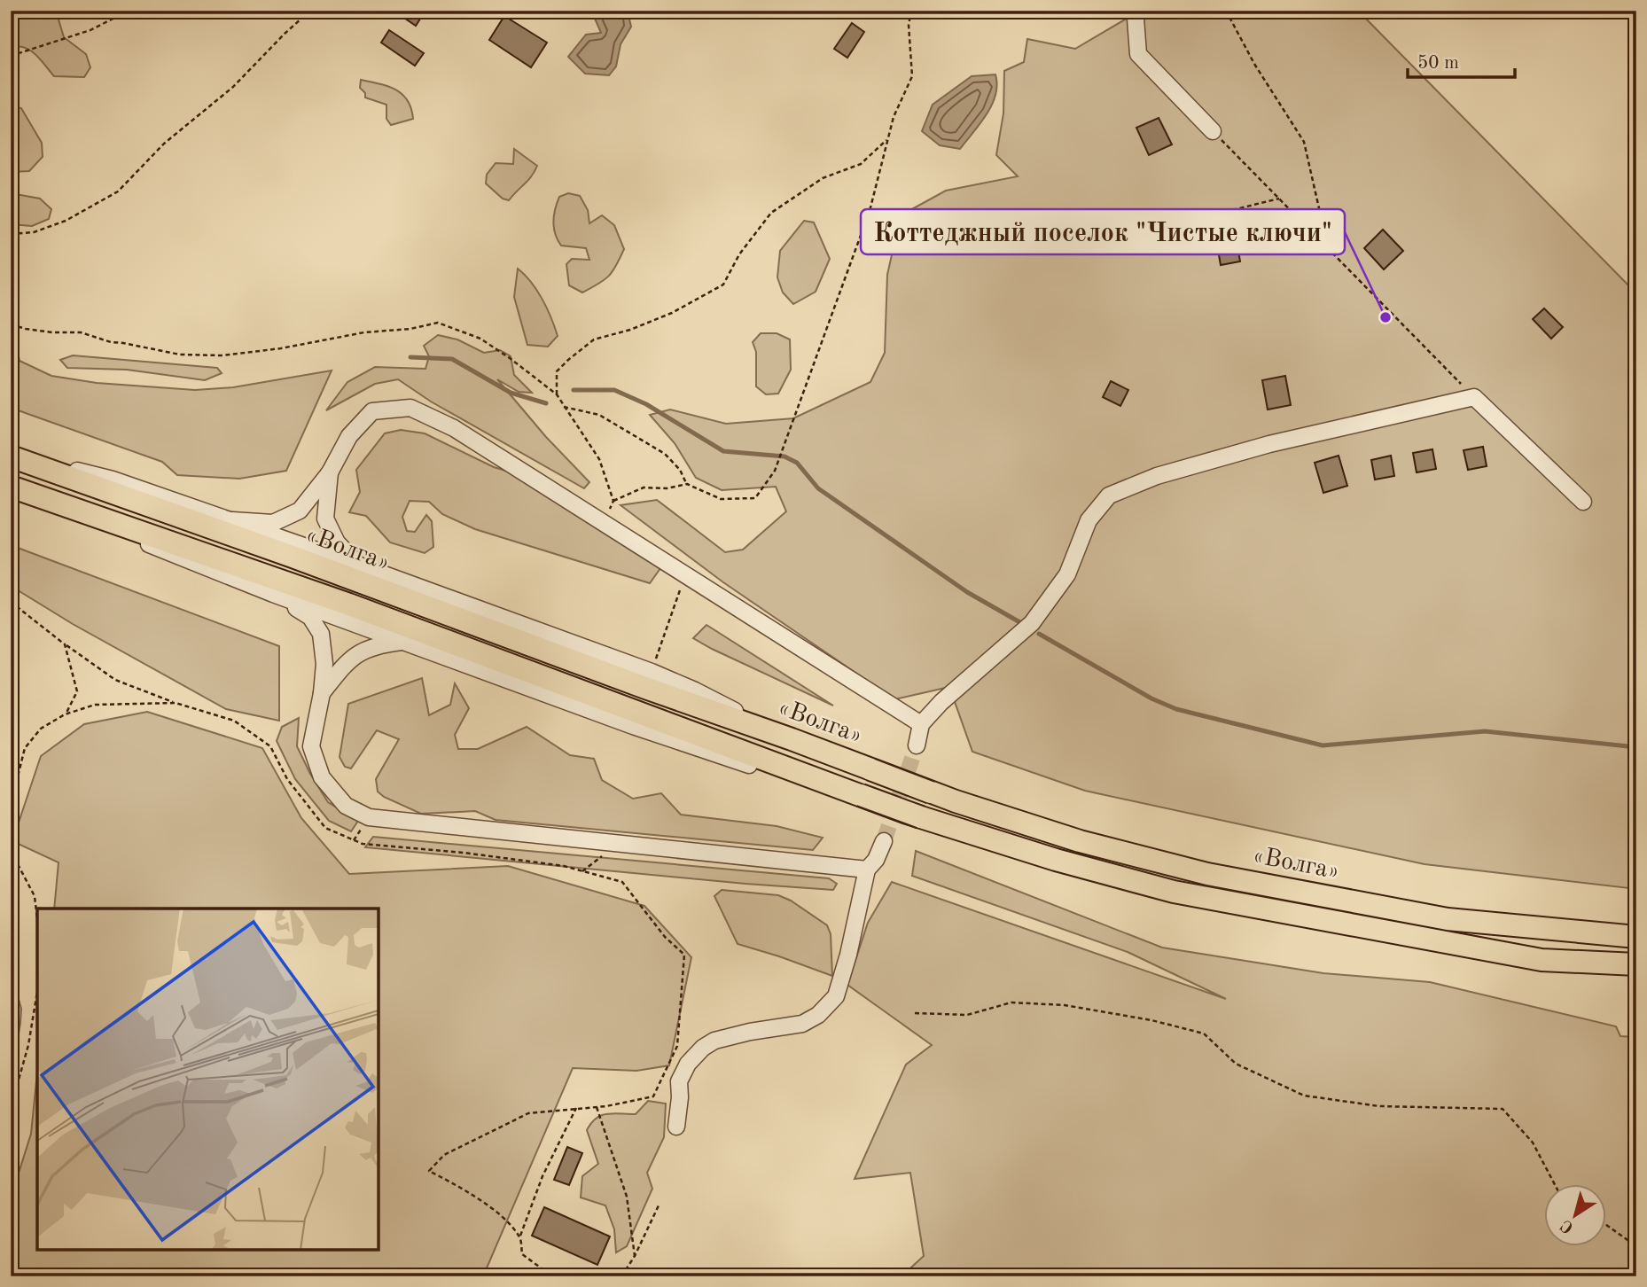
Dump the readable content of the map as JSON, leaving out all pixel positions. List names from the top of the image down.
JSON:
{
  "streets": {
    "highway": ["«Волга»"]
  },
  "places": ["Коттеджный поселок \"Чистые ключи\""],
  "scale_bar": "50 m",
  "north": "bottom left"
}
